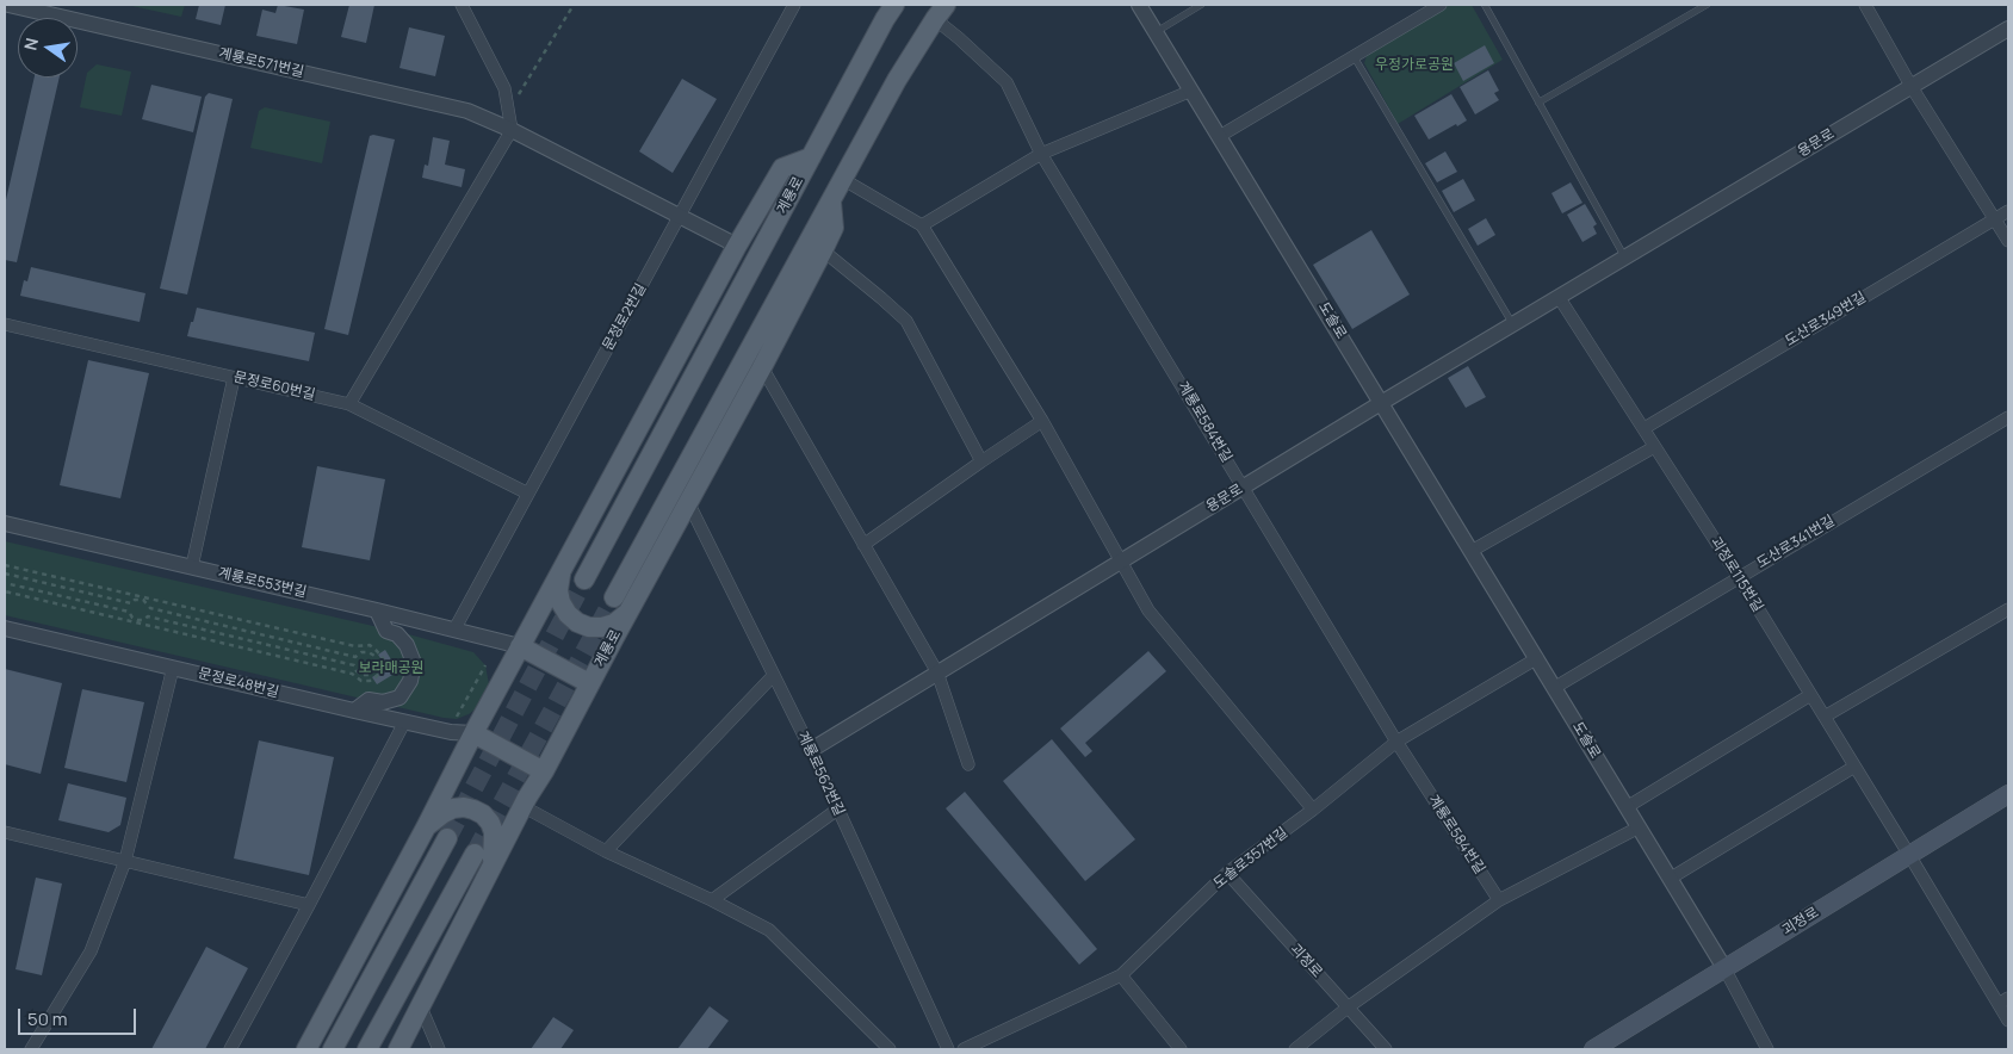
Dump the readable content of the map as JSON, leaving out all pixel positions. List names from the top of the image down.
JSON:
{
  "streets": {
    "main road": ["계룡로", "괴정로"],
    "street": [
      "계룡로571번길",
      "용문로",
      "문정로2번길",
      "도산로349번길",
      "도솔로",
      "문정로60번길",
      "계룡로584번길",
      "도산로341번길",
      "괴정로115번길",
      "계룡로553번길",
      "문정로48번길",
      "계룡로562번길",
      "도솔로357번길"
    ]
  },
  "crossings": [
    ["계룡로571번길", "계룡로"],
    ["계룡로571번길", "문정로2번길"],
    ["용문로", "도솔로"],
    ["용문로", "계룡로584번길"],
    ["용문로", "괴정로115번길"],
    ["용문로", "계룡로562번길"],
    ["계룡로", "계룡로584번길"],
    ["계룡로", "계룡로553번길"],
    ["계룡로", "문정로48번길"],
    ["계룡로", "계룡로562번길"],
    ["문정로2번길", "문정로60번길"],
    ["문정로2번길", "계룡로553번길"],
    ["도산로349번길", "괴정로115번길"],
    ["도솔로", "도산로341번길"],
    ["도솔로", "도솔로357번길"],
    ["도솔로", "괴정로"],
    ["계룡로584번길", "도솔로357번길"],
    ["도산로341번길", "괴정로115번길"],
    ["괴정로115번길", "괴정로"],
    ["도솔로357번길", "괴정로"]
  ],
  "parks": ["우정가로공원", "보라매공원"],
  "scale_bar": "50 m",
  "north": "left"
}
